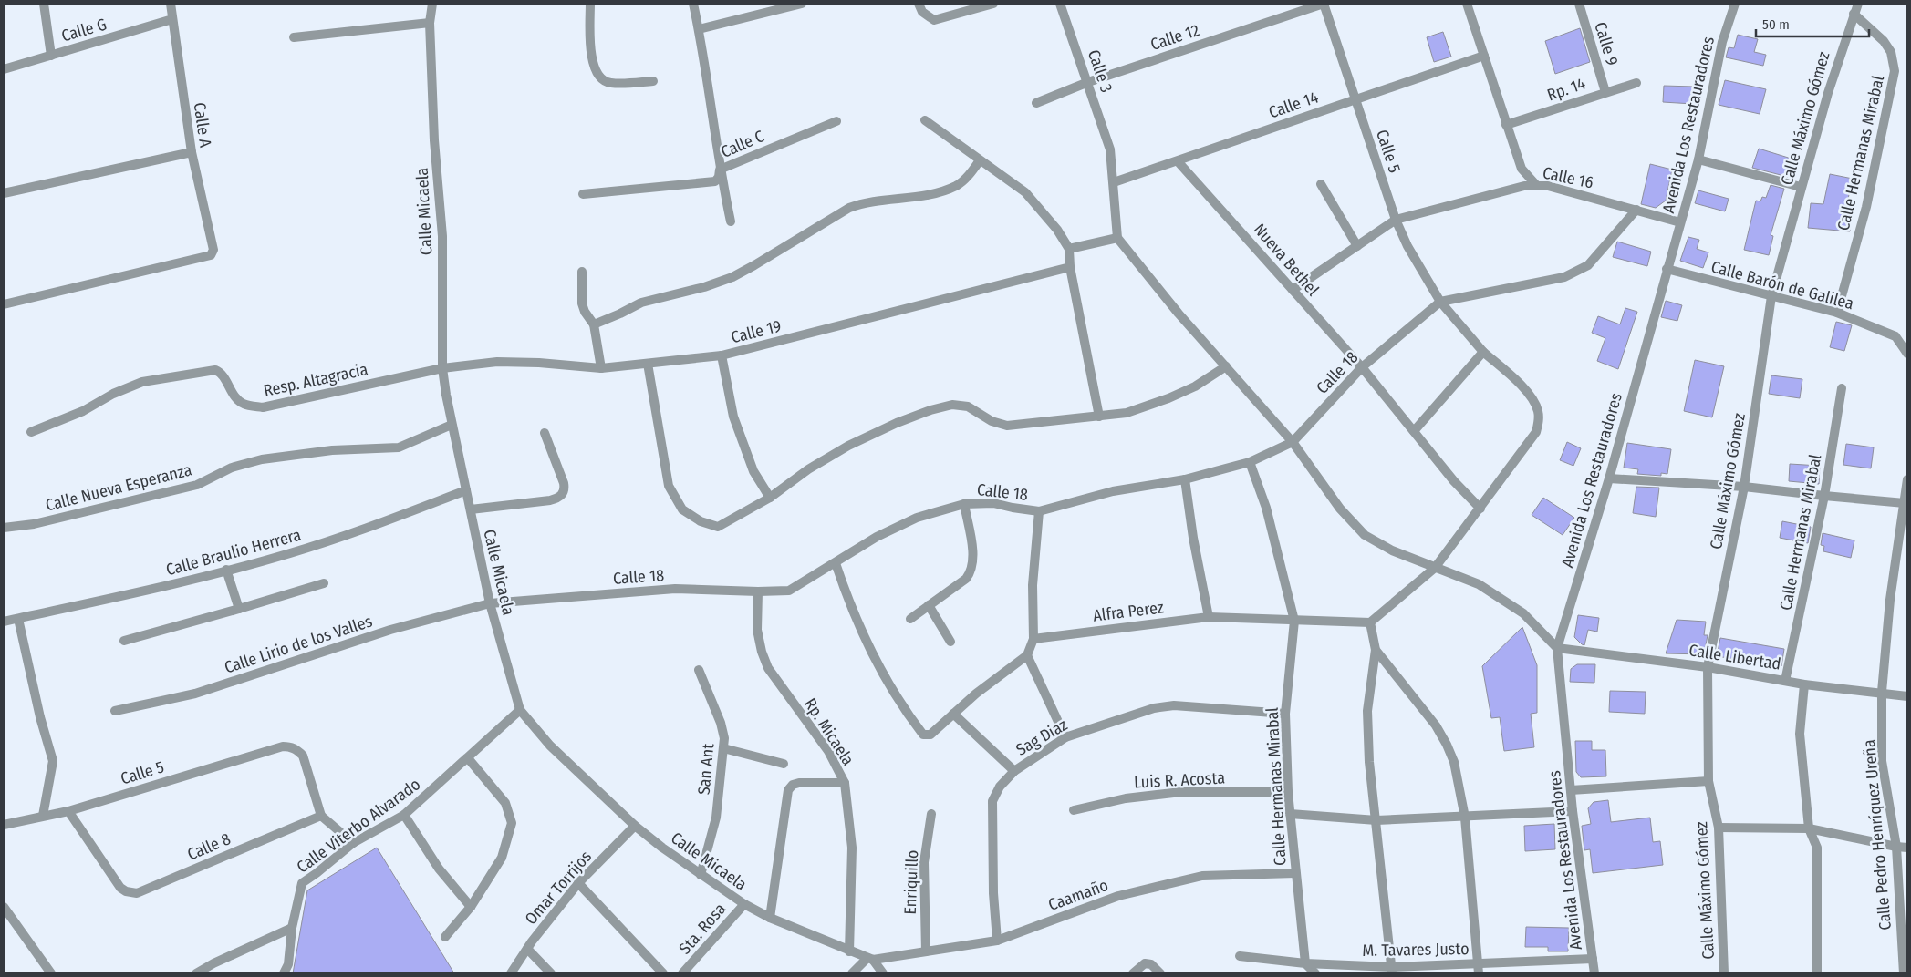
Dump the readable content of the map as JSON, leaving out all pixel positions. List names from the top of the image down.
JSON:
{
  "streets": {
    "street": [
      "Calle G",
      "Calle 12",
      "Calle 9",
      "Calle 3",
      "Rp. 14",
      "Calle 14",
      "Calle Máximo Gómez",
      "Calle A",
      "Avenida Los Restauradores",
      "Calle C",
      "Calle 5",
      "Calle Hermanas Mirabal",
      "Calle 16",
      "Calle Micaela",
      "Nueva Bethel",
      "Calle Barón de Galilea",
      "Calle 19",
      "Calle 18",
      "Resp. Altagracia",
      "Calle Nueva Esperanza",
      "Calle Braulio Herrera",
      "Alfra Perez",
      "Calle Lirio de los Valles",
      "Calle Libertad",
      "Rp. Micaela",
      "Sag Diaz",
      "San Ant",
      "Luis R. Acosta",
      "Calle Viterbo Alvarado",
      "Calle Pedro Henríquez Ureña",
      "Calle 8",
      "Enriquillo",
      "Omar Torrijos",
      "Caamaño",
      "Sta. Rosa",
      "M. Tavares Justo"
    ]
  },
  "crossings": [
    ["Calle G", "Calle A"],
    ["Calle 12", "Calle 3"],
    ["Calle 12", "Calle 5"],
    ["Calle 9", "Rp. 14"],
    ["Calle 3", "Calle 14"],
    ["Calle 14", "Calle 5"],
    ["Calle 14", "Nueva Bethel"],
    ["Calle Máximo Gómez", "Calle Hermanas Mirabal"],
    ["Calle Máximo Gómez", "Calle Barón de Galilea"],
    ["Calle Máximo Gómez", "Calle Libertad"],
    ["Avenida Los Restauradores", "Calle 16"],
    ["Avenida Los Restauradores", "Calle Barón de Galilea"],
    ["Avenida Los Restauradores", "Calle Libertad"],
    ["Avenida Los Restauradores", "M. Tavares Justo"],
    ["Calle 5", "Calle 16"],
    ["Calle 5", "Nueva Bethel"],
    ["Calle 5", "Calle 18"],
    ["Calle 5", "Alfra Perez"],
    ["Calle 5", "Calle 8"],
    ["Calle Hermanas Mirabal", "Calle Barón de Galilea"],
    ["Calle Hermanas Mirabal", "Calle 18"],
    ["Calle Hermanas Mirabal", "Alfra Perez"],
    ["Calle Hermanas Mirabal", "Calle Libertad"],
    ["Calle Hermanas Mirabal", "Sag Diaz"],
    ["Calle Hermanas Mirabal", "Luis R. Acosta"],
    ["Calle Hermanas Mirabal", "Caamaño"],
    ["Calle Hermanas Mirabal", "M. Tavares Justo"],
    ["Calle 16", "Nueva Bethel"],
    ["Calle Micaela", "Calle 19"],
    ["Calle Micaela", "Calle 18"],
    ["Calle Micaela", "Resp. Altagracia"],
    ["Calle Micaela", "Calle Nueva Esperanza"],
    ["Calle Micaela", "Calle Braulio Herrera"],
    ["Calle Micaela", "Calle Lirio de los Valles"],
    ["Calle Micaela", "Rp. Micaela"],
    ["Calle Micaela", "San Ant"],
    ["Calle Micaela", "Calle Viterbo Alvarado"],
    ["Calle Micaela", "Omar Torrijos"],
    ["Calle Micaela", "Caamaño"],
    ["Calle Micaela", "Sta. Rosa"],
    ["Nueva Bethel", "Calle 18"],
    ["Calle 19", "Resp. Altagracia"],
    ["Calle 18", "Calle Lirio de los Valles"],
    ["Calle 18", "Rp. Micaela"],
    ["Calle Libertad", "Calle Pedro Henríquez Ureña"],
    ["Sag Diaz", "Caamaño"],
    ["Enriquillo", "Caamaño"]
  ],
  "scale_bar": "50 m"
}
